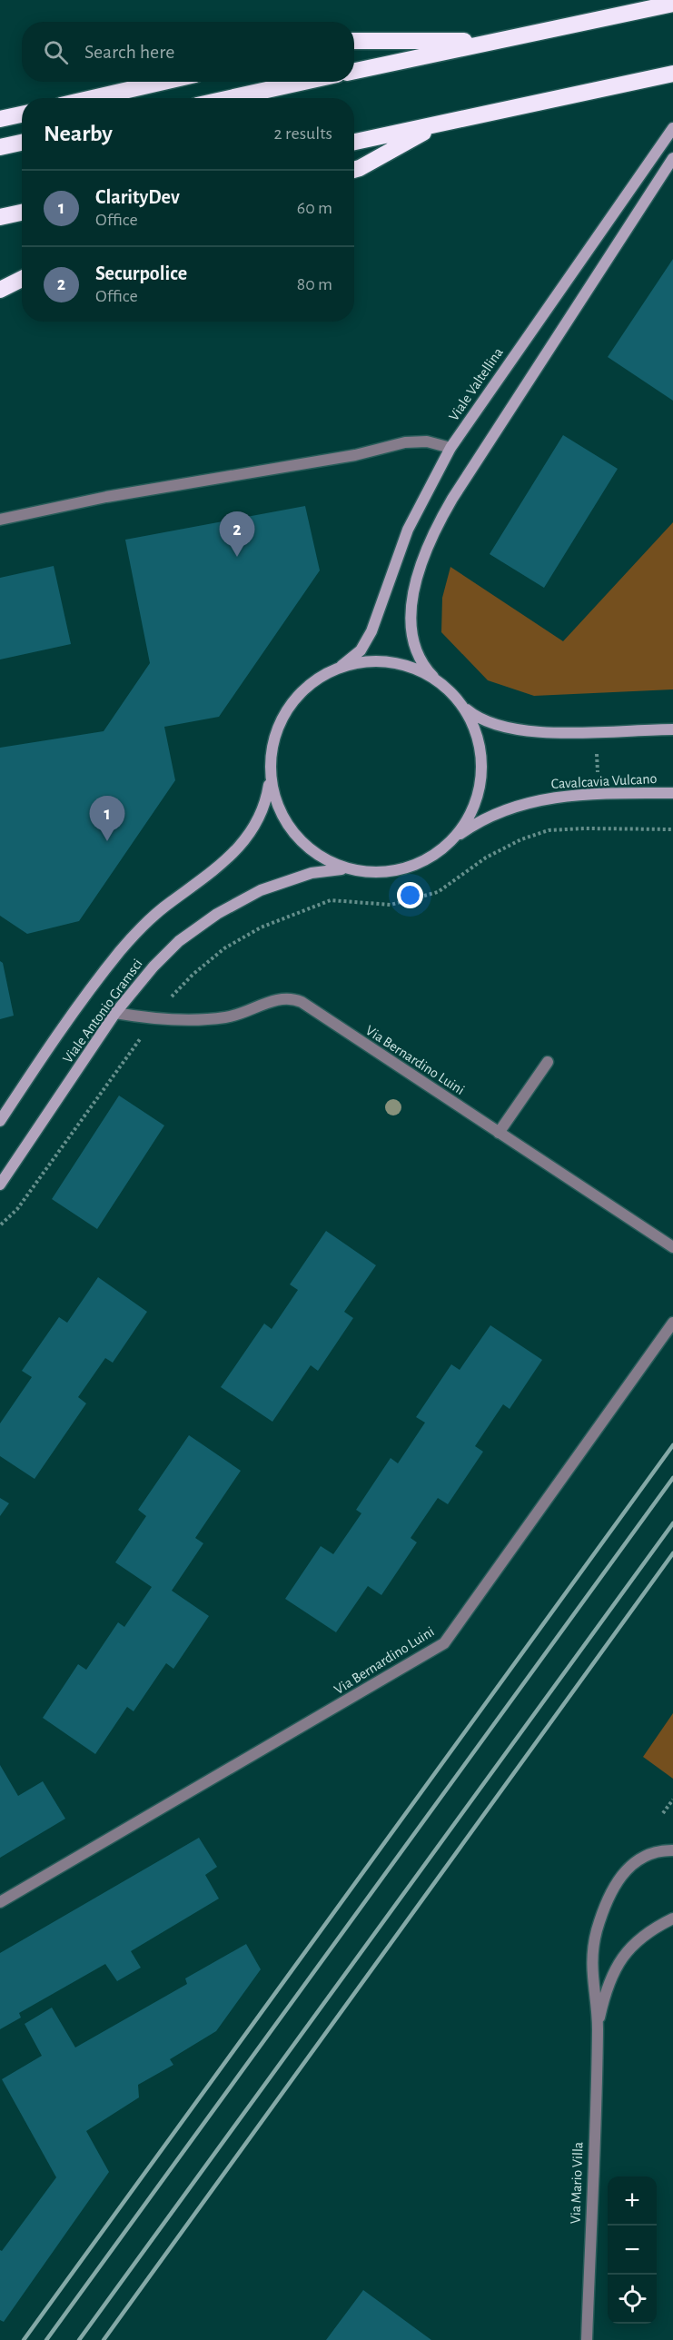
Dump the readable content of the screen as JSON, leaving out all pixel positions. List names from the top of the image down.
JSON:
{
  "streets": {
    "main road": ["Viale Valtellina", "Cavalcavia Vulcano", "Viale Antonio Gramsci"],
    "street": ["Via Bernardino Luini", "Via Mario Villa"]
  },
  "crossings": [
    ["Viale Valtellina", "Viale Antonio Gramsci"],
    ["Viale Antonio Gramsci", "Via Bernardino Luini"]
  ],
  "page": {
    "search": "Search here",
    "heading": ["Nearby", "2 results"],
    "list": [
      {
        "mark": "1",
        "name": "ClarityDev",
        "note": "Office",
        "value": "60 m"
      },
      {
        "mark": "2",
        "name": "Securpolice",
        "note": "Office",
        "value": "80 m"
      }
    ],
    "pins": ["2", "1"],
    "map_buttons": ["+", "−"]
  }
}
